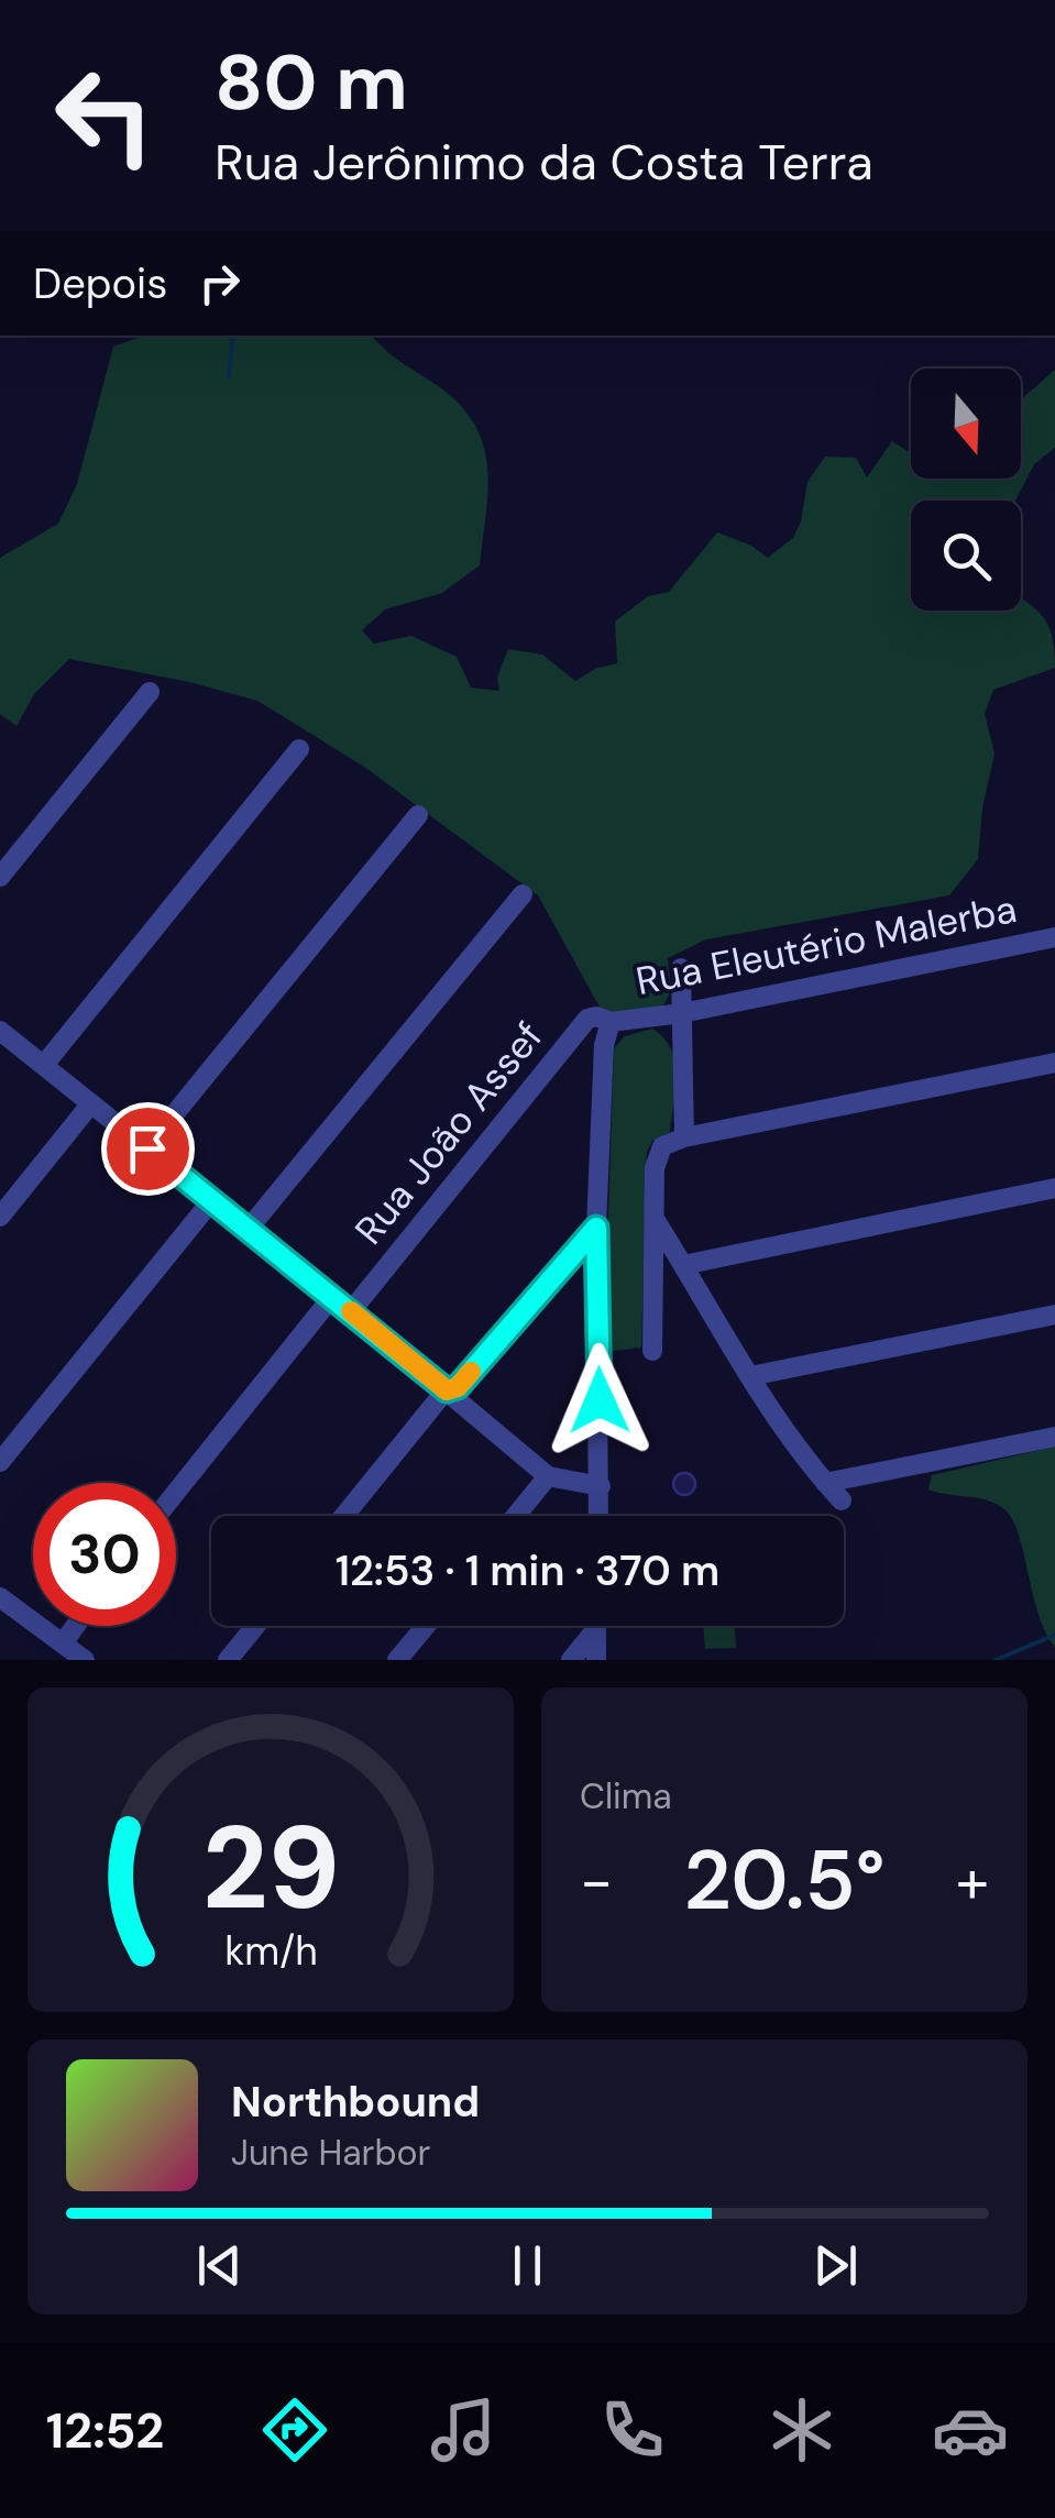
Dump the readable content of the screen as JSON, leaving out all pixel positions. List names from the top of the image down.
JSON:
{
  "streets": {
    "street": ["Rua Eleutério Malerba", "Rua João Assef"]
  },
  "crossings": [
    ["Rua Eleutério Malerba", "Rua João Assef"]
  ],
  "north": "bottom",
  "page": {
    "turn": ["80 m", "Rua Jerônimo da Costa Terra"],
    "then": "Depois",
    "limit": "30",
    "trip": "12:53 · 1 min · 370 m",
    "tile": "Clima",
    "heat": ["−", "20.5°", "+"],
    "song": ["Northbound", "June Harbor"],
    "tabs": "12:52",
    "gauge": ["29", "km/h"]
  }
}
